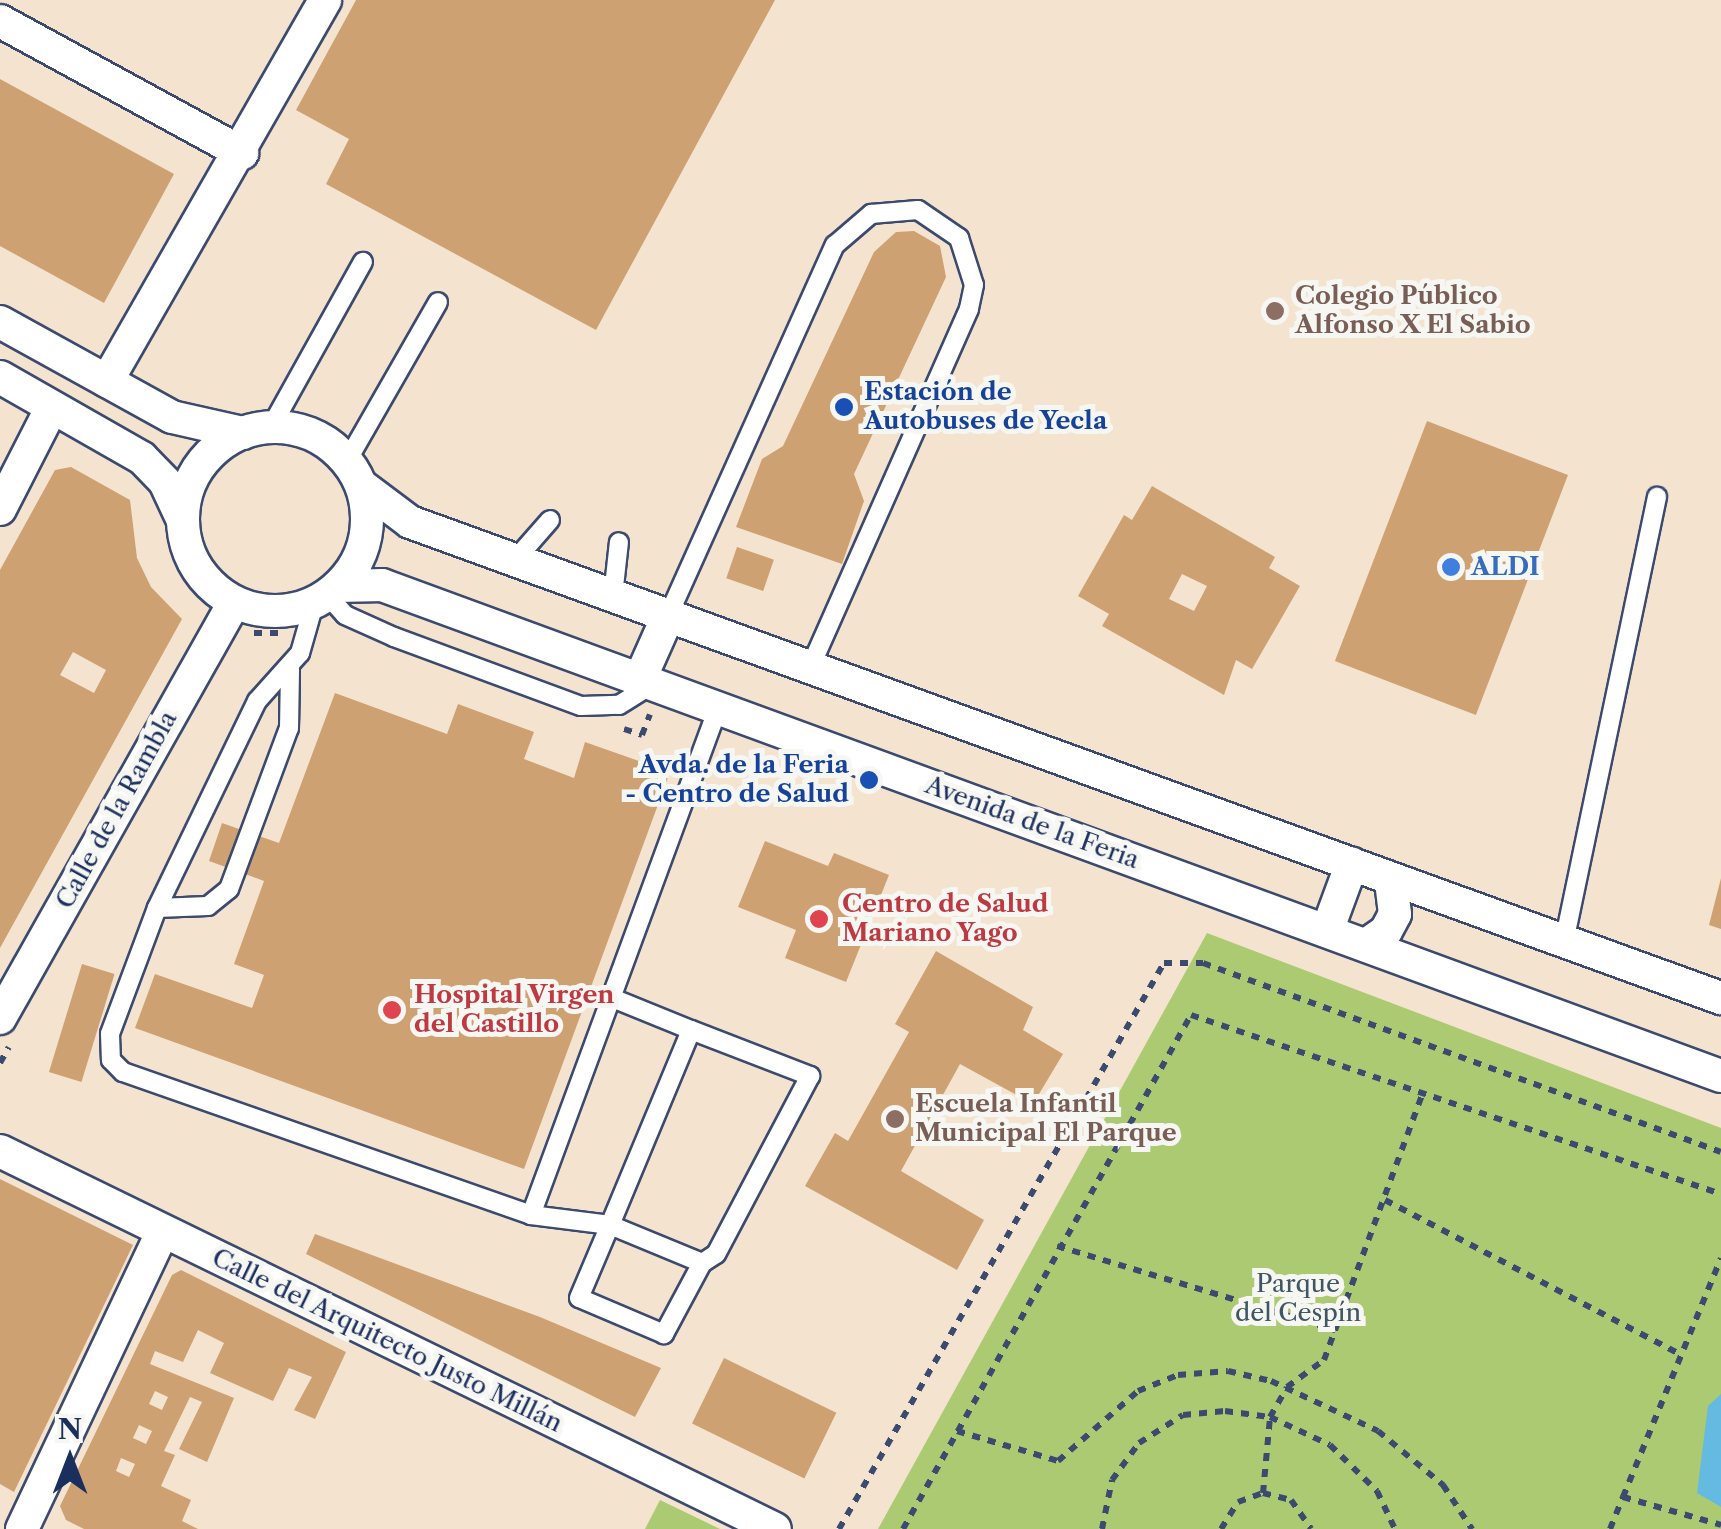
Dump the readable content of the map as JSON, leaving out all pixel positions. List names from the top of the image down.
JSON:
{
  "streets": {
    "street": ["Calle de la Rambla", "Avenida de la Feria", "Calle del Arquitecto Justo Millán"]
  },
  "crossings": [
    ["Calle de la Rambla", "Avenida de la Feria"]
  ],
  "parks": ["Parque del Cespín"],
  "places": [
    "Colegio Público Alfonso X El Sabio",
    "Estación de Autobuses de Yecla",
    "ALDI",
    "Avda. de la Feria - Centro de Salud",
    "Centro de Salud Mariano Yago",
    "Hospital Virgen del Castillo",
    "Escuela Infantil Municipal El Parque"
  ],
  "north": "top"
}
